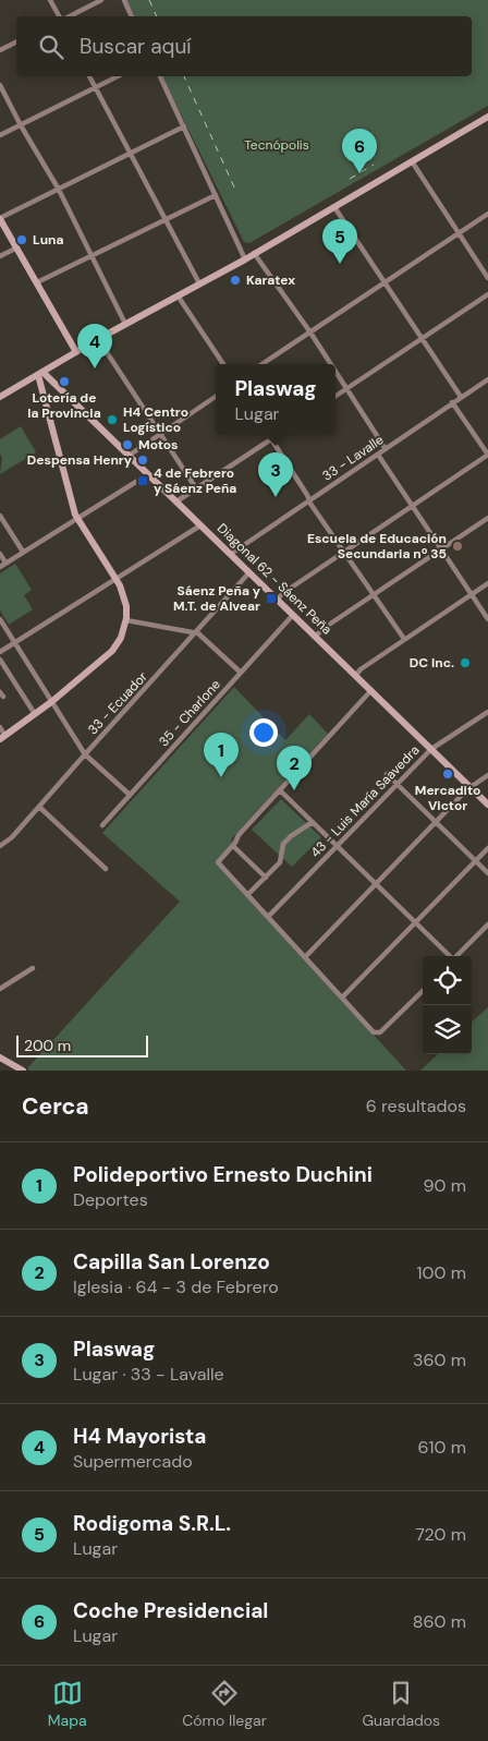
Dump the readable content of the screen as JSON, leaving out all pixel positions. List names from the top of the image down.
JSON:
{
  "streets": {
    "street": [
      "33 - Lavalle",
      "Diagonal 62 - Sáenz Peña",
      "33 - Ecuador",
      "35 - Charlone",
      "43 - Luis María Saavedra"
    ]
  },
  "crossings": [
    ["33 - Lavalle", "Diagonal 62 - Sáenz Peña"],
    ["Diagonal 62 - Sáenz Peña", "33 - Ecuador"],
    ["Diagonal 62 - Sáenz Peña", "35 - Charlone"],
    ["Diagonal 62 - Sáenz Peña", "43 - Luis María Saavedra"]
  ],
  "parks": ["Tecnópolis"],
  "places": {
    "other": [
      "Luna",
      "Karatex",
      "Lotería de la Provincia",
      "H4 Centro Logístico",
      "Motos",
      "Despensa Henry",
      "Escuela de Educación Secundaria nº 35",
      "DC Inc.",
      "Mercadito Victor"
    ],
    "transit": ["4 de Febrero y Sáenz Peña", "Sáenz Peña y M.T. de Alvear"]
  },
  "scale_bar": "200 m",
  "page": {
    "search": "Buscar aquí",
    "pins": [
      "6",
      "5",
      "4",
      "3",
      "1",
      "2"
    ],
    "popup": ["Plaswag", "Lugar"],
    "scale": "200 m",
    "heading": ["Cerca", "6 resultados"],
    "list": [
      {
        "mark": "1",
        "name": "Polideportivo Ernesto Duchini",
        "note": "Deportes",
        "value": "90 m"
      },
      {
        "mark": "2",
        "name": "Capilla San Lorenzo",
        "note": "Iglesia · 64 - 3 de Febrero",
        "value": "100 m"
      },
      {
        "mark": "3",
        "name": "Plaswag",
        "note": "Lugar · 33 - Lavalle",
        "value": "360 m"
      },
      {
        "mark": "4",
        "name": "H4 Mayorista",
        "note": "Supermercado",
        "value": "610 m"
      },
      {
        "mark": "5",
        "name": "Rodigoma S.R.L.",
        "note": "Lugar",
        "value": "720 m"
      },
      {
        "mark": "6",
        "name": "Coche Presidencial",
        "note": "Lugar",
        "value": "860 m"
      }
    ],
    "nav": ["Mapa", "Cómo llegar", "Guardados"]
  }
}
